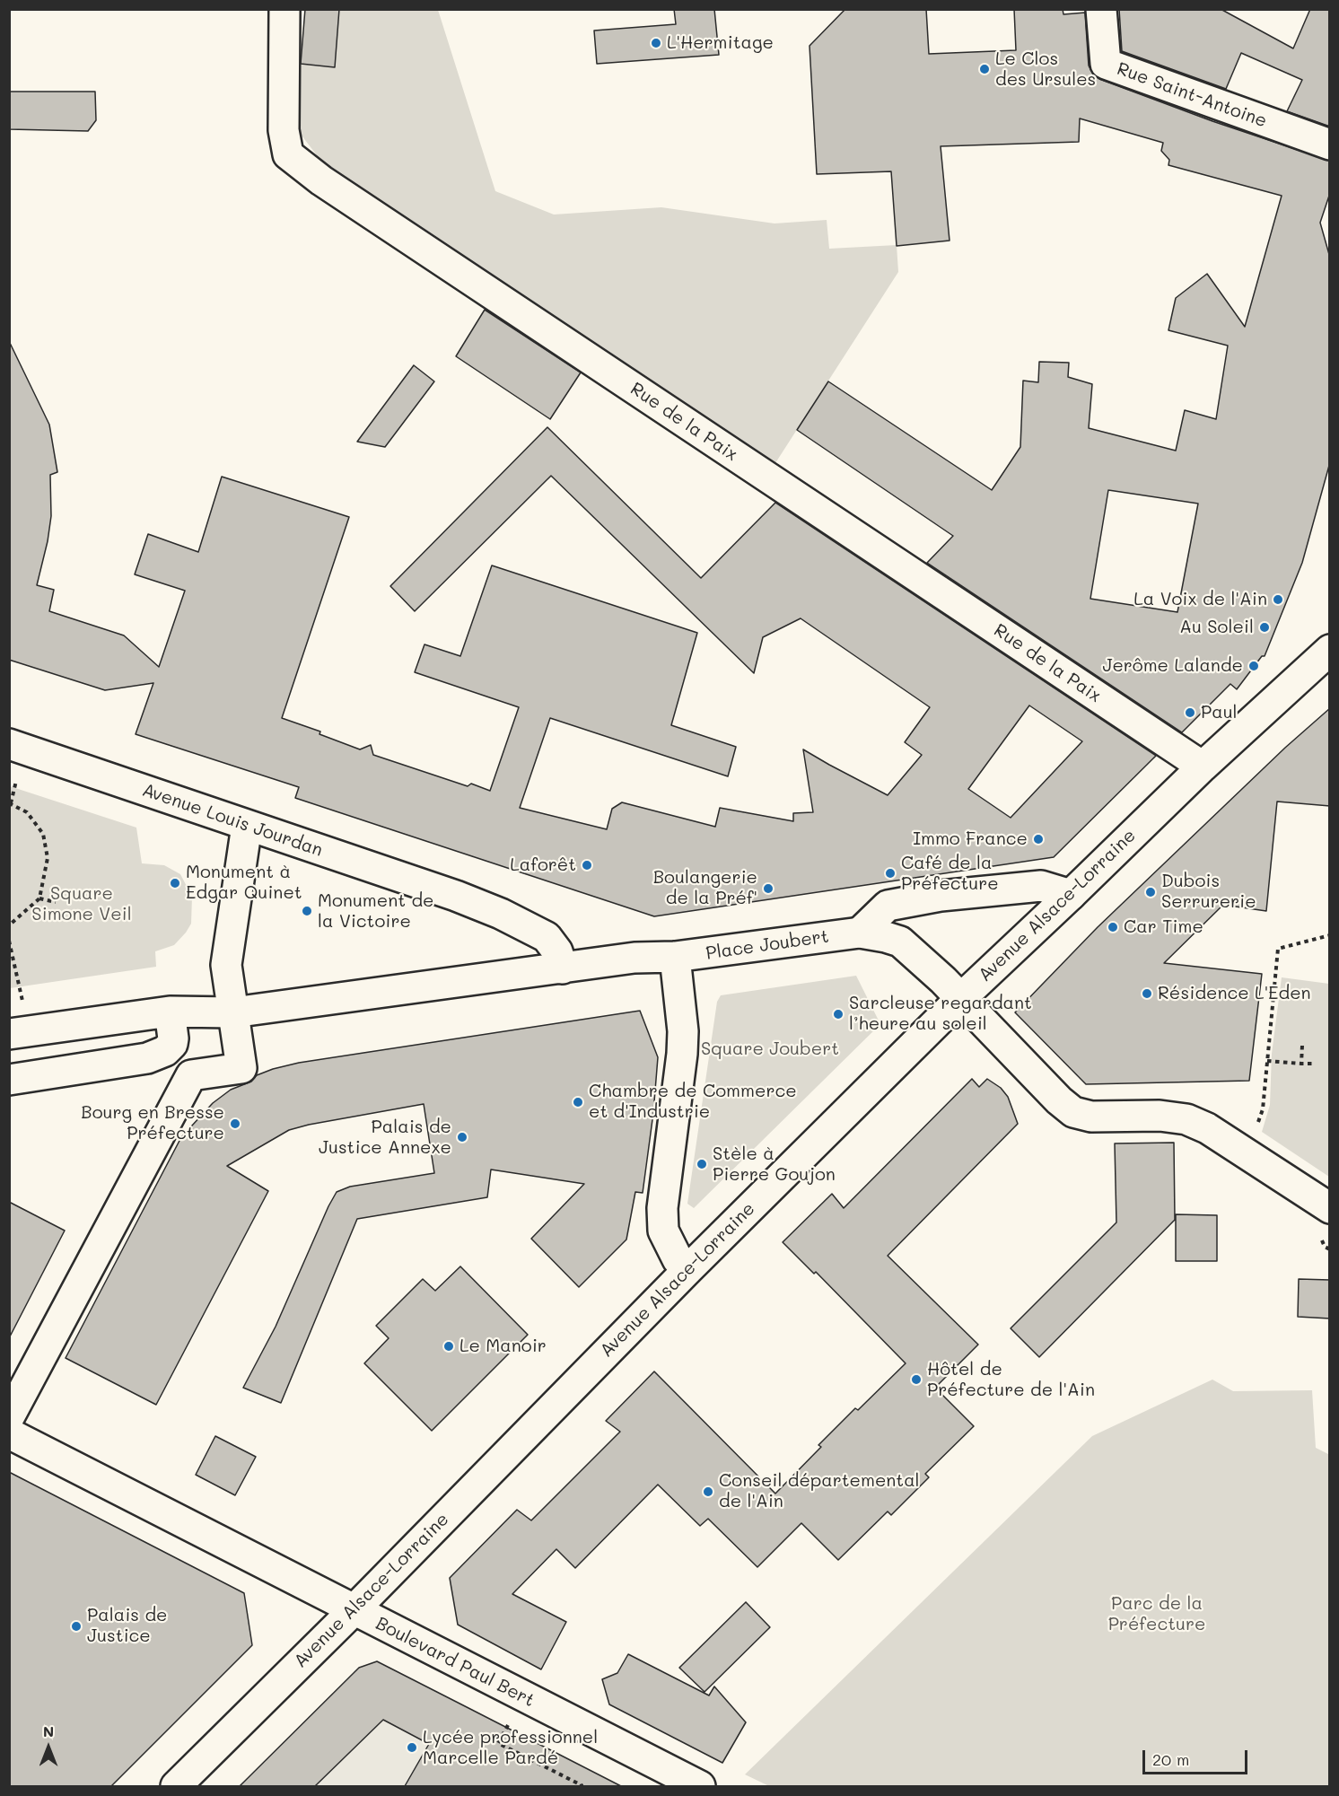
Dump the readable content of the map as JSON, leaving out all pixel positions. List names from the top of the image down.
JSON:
{
  "streets": {
    "street": [
      "Rue Saint-Antoine",
      "Rue de la Paix",
      "Avenue Louis Jourdan",
      "Avenue Alsace-Lorraine",
      "Place Joubert",
      "Boulevard Paul Bert"
    ]
  },
  "crossings": [
    ["Rue de la Paix", "Avenue Alsace-Lorraine"],
    ["Avenue Louis Jourdan", "Place Joubert"],
    ["Avenue Alsace-Lorraine", "Place Joubert"],
    ["Avenue Alsace-Lorraine", "Boulevard Paul Bert"]
  ],
  "parks": ["Square Simone Veil", "Square Joubert", "Parc de la Préfecture"],
  "places": [
    "L'Hermitage",
    "Le Clos des Ursules",
    "La Voix de l'Ain",
    "Au Soleil",
    "Jerôme Lalande",
    "Paul",
    "Immo France",
    "Laforêt",
    "Café de la Préfecture",
    "Monument à Edgar Quinet",
    "Boulangerie de la Préf'",
    "Dubois Serrurerie",
    "Monument de la Victoire",
    "Car Time",
    "Résidence L'Eden",
    "Sarcleuse regardant l’heure au soleil",
    "Chambre de Commerce et d'Industrie",
    "Bourg en Bresse Préfecture",
    "Palais de Justice Annexe",
    "Stèle à Pierre Goujon",
    "Le Manoir",
    "Hôtel de Préfecture de l'Ain",
    "Conseil départemental de l'Ain",
    "Palais de Justice",
    "Lycée professionnel Marcelle Pardé"
  ],
  "scale_bar": "20 m",
  "north": "top"
}
